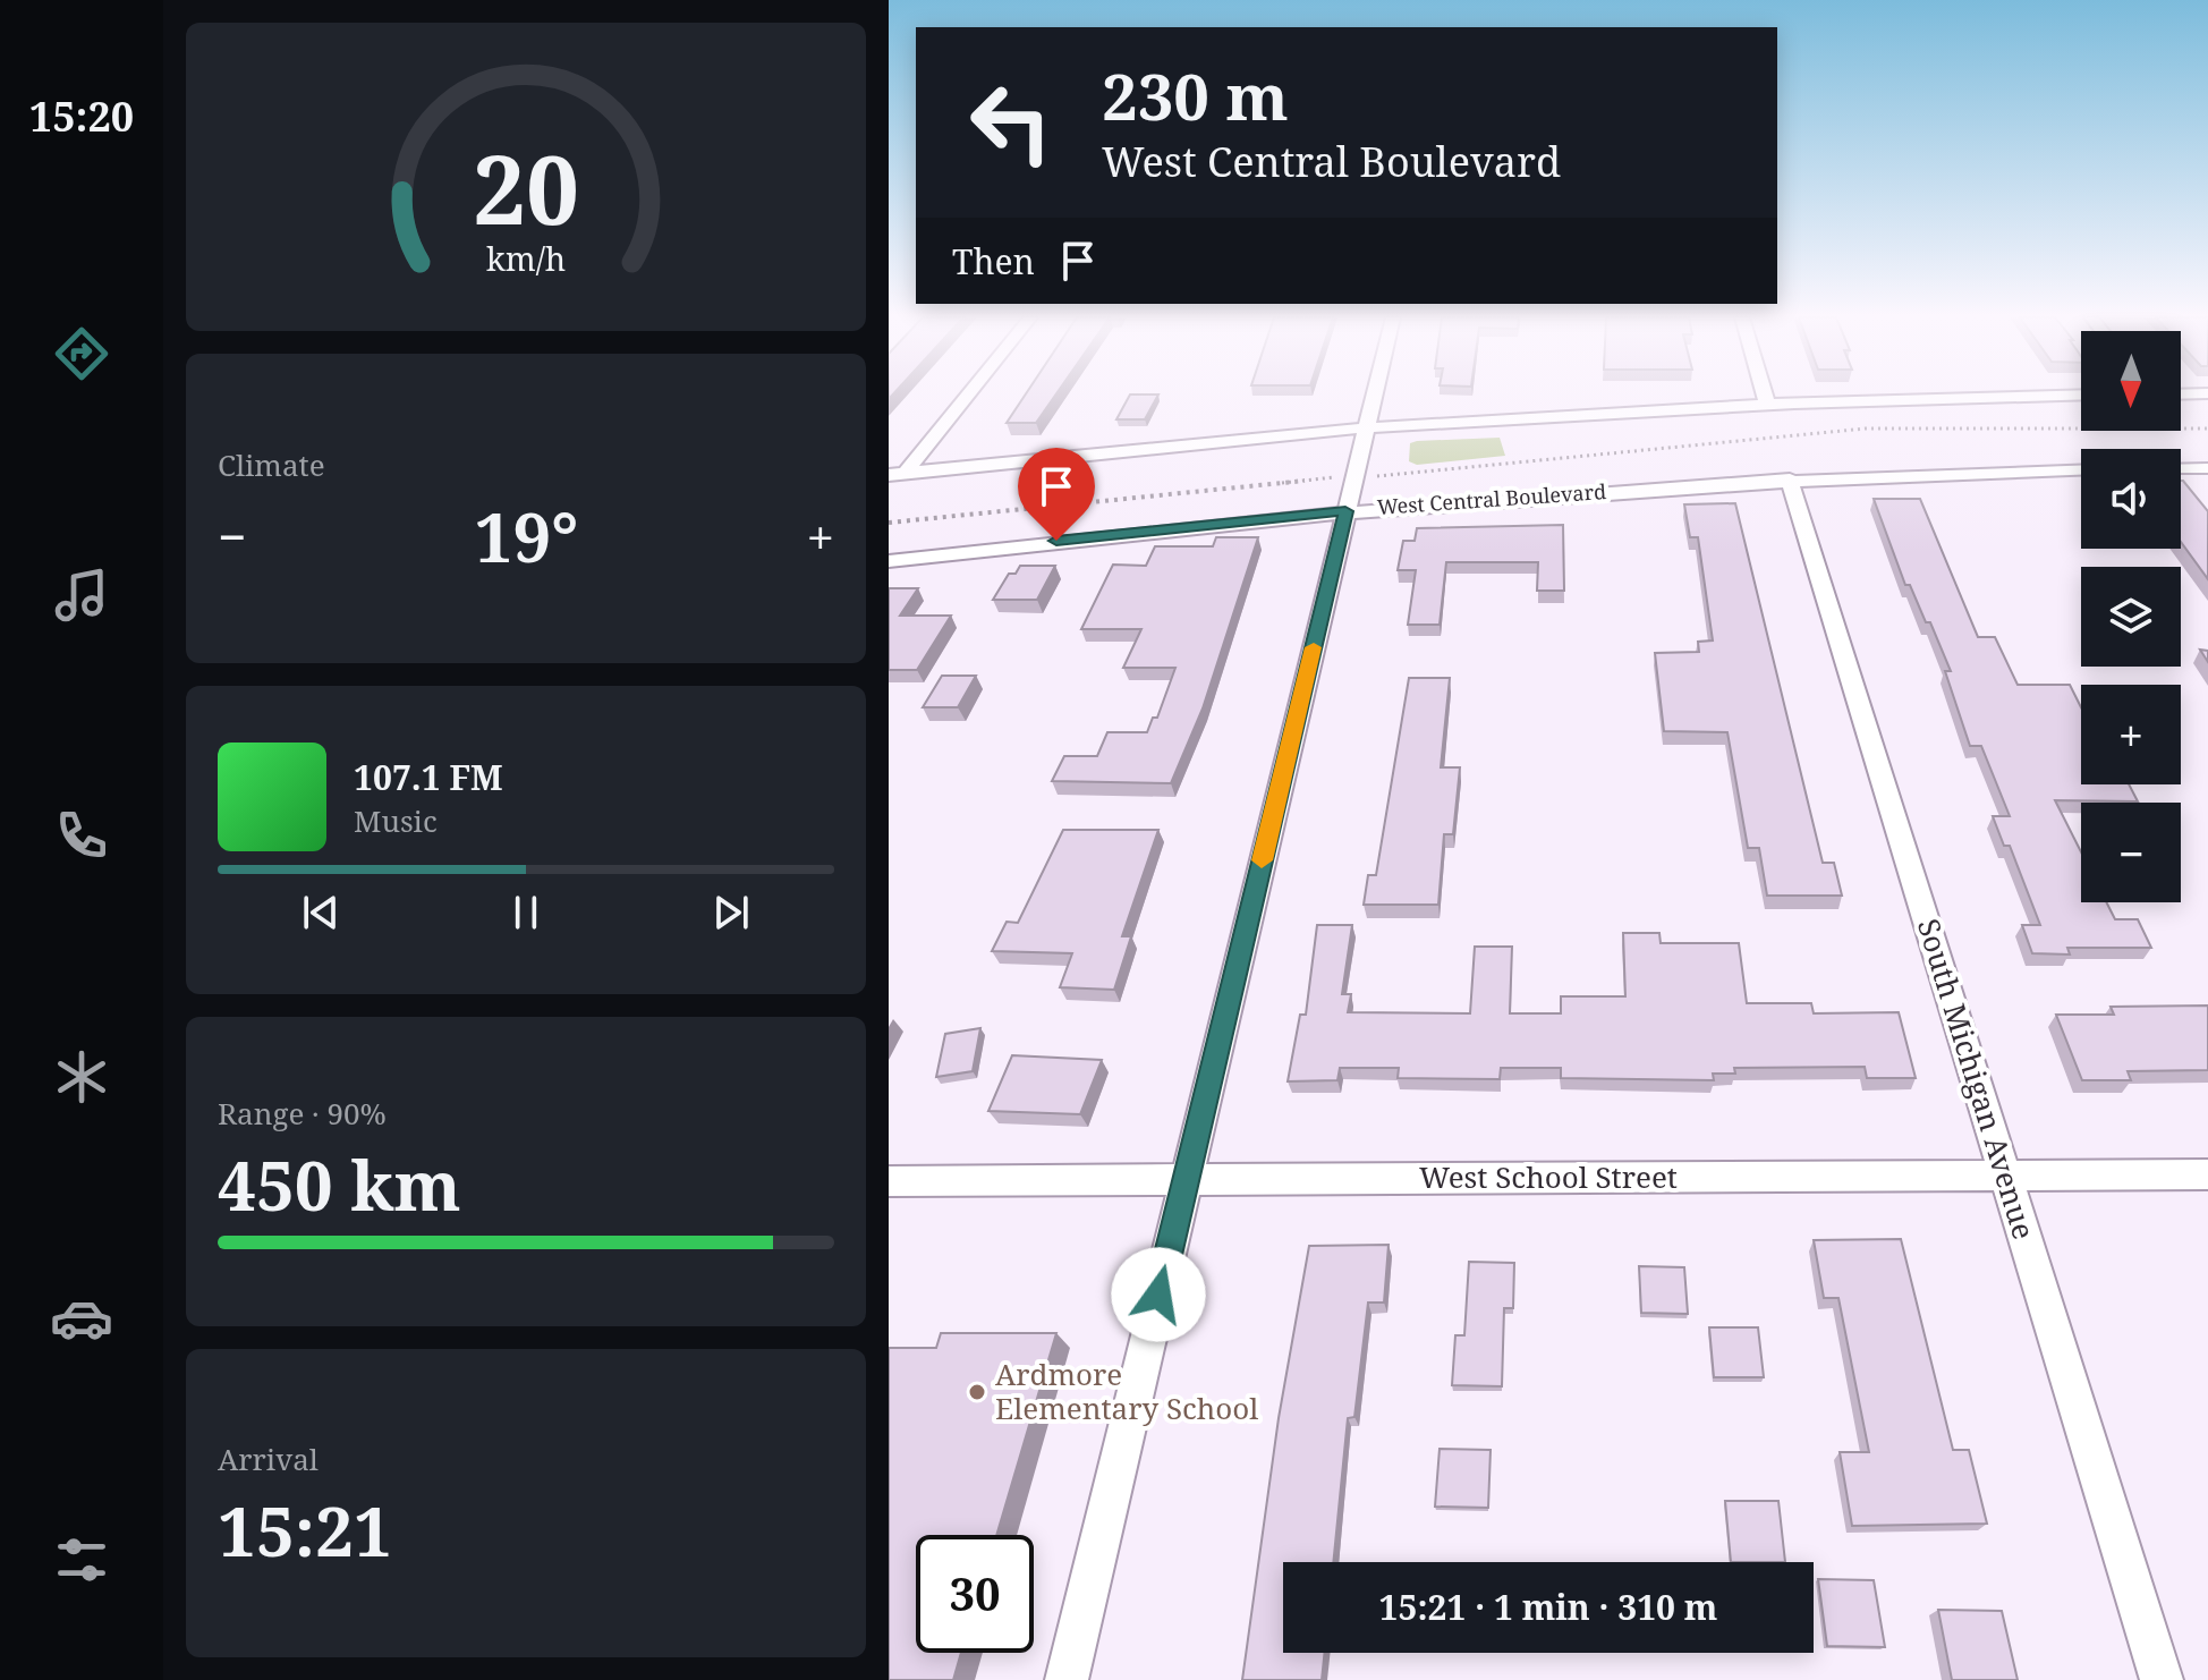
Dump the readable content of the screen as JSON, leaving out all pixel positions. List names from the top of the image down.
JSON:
{
  "streets": {
    "street": ["West Central Boulevard", "South Michigan Avenue", "West School Street"]
  },
  "crossings": [
    ["West Central Boulevard", "South Michigan Avenue"],
    ["South Michigan Avenue", "West School Street"]
  ],
  "places": ["Ardmore Elementary School"],
  "north": "bottom",
  "page": {
    "tabs": "15:20",
    "turn": ["230 m", "West Central Boulevard"],
    "then": "Then",
    "map_buttons": ["+", "−"],
    "tile": [
      "Climate",
      ["Range · 90%", "450 km"],
      ["Arrival", "15:21"]
    ],
    "heat": ["−", "19°", "+"],
    "song": ["107.1 FM", "Music"],
    "limit": "30",
    "trip": "15:21 · 1 min · 310 m",
    "gauge": ["20", "km/h"]
  }
}
